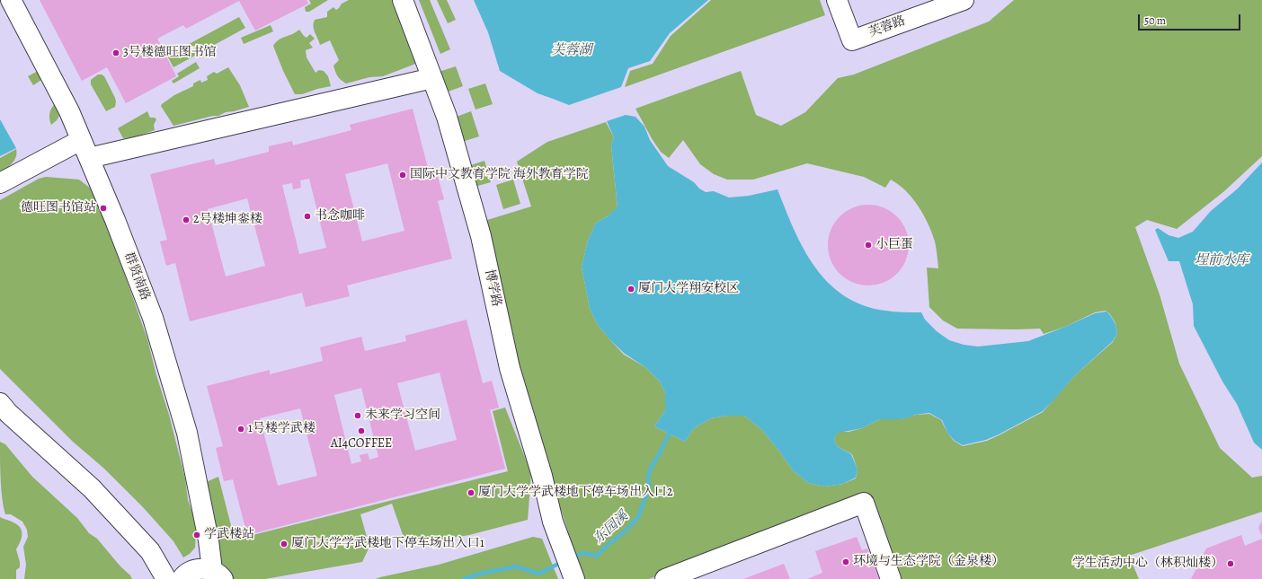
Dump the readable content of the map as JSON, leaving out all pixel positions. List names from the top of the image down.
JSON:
{
  "streets": {
    "street": ["芙蓉路", "群贤南路", "博学路"]
  },
  "water": ["芙蓉湖", "埕前水库", "东园溪"],
  "places": [
    "3号楼德旺图书馆",
    "国际中文教育学院 海外教育学院",
    "德旺图书馆站",
    "书念咖啡",
    "2号楼坤銮楼",
    "小巨蛋",
    "厦门大学翔安校区",
    "未来学习空间",
    "1号楼学武楼",
    "AI4COFFEE",
    "厦门大学学武楼地下停车场出入口2",
    "学武楼站",
    "厦门大学学武楼地下停车场出入口1",
    "环境与生态学院（金泉楼）",
    "学生活动中心（林积灿楼）"
  ],
  "scale_bar": "50 m"
}
